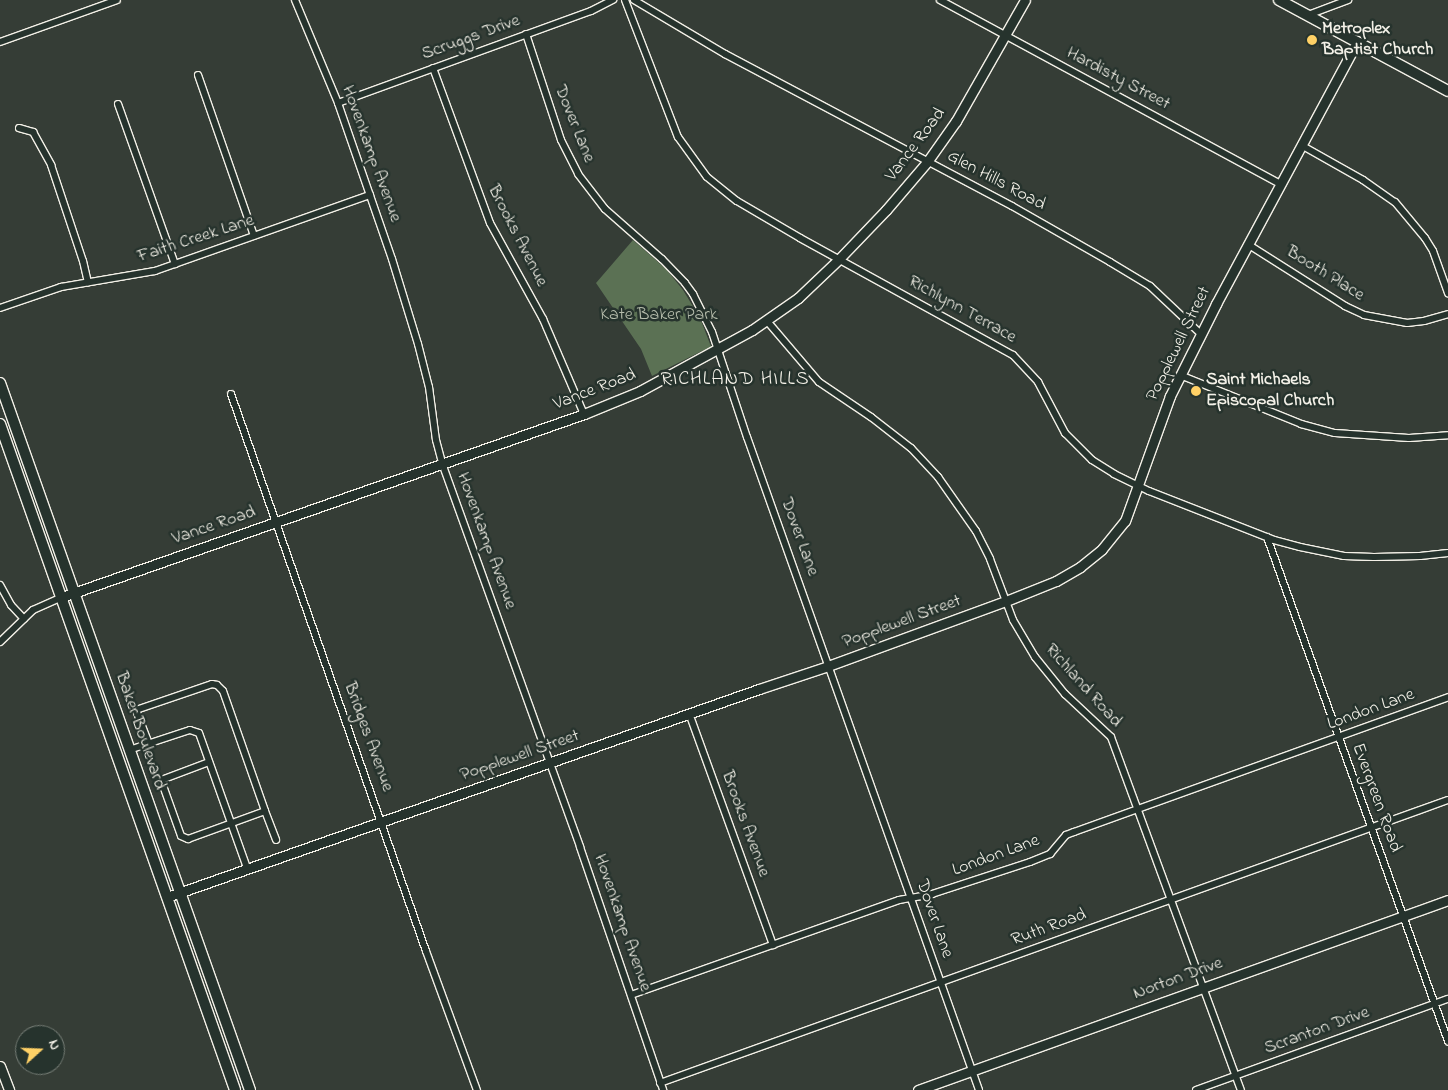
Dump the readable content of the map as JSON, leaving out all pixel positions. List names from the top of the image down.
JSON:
{
  "streets": {
    "main road": ["Baker Boulevard"],
    "street": [
      "Scruggs Drive",
      "Hardisty Street",
      "Dover Lane",
      "Vance Road",
      "Hovenkamp Avenue",
      "Glen Hills Road",
      "Brooks Avenue",
      "Faith Creek Lane",
      "Booth Place",
      "Richlynn Terrace",
      "Popplewell Street",
      "Richland Road",
      "London Lane",
      "Bridges Avenue",
      "Evergreen Road",
      "Ruth Road",
      "Norton Drive",
      "Scranton Drive"
    ]
  },
  "crossings": [
    ["Scruggs Drive", "Dover Lane"],
    ["Scruggs Drive", "Hovenkamp Avenue"],
    ["Scruggs Drive", "Brooks Avenue"],
    ["Hardisty Street", "Vance Road"],
    ["Hardisty Street", "Popplewell Street"],
    ["Dover Lane", "Vance Road"],
    ["Dover Lane", "Popplewell Street"],
    ["Dover Lane", "London Lane"],
    ["Dover Lane", "Ruth Road"],
    ["Dover Lane", "Norton Drive"],
    ["Vance Road", "Hovenkamp Avenue"],
    ["Vance Road", "Glen Hills Road"],
    ["Vance Road", "Brooks Avenue"],
    ["Vance Road", "Richlynn Terrace"],
    ["Vance Road", "Richland Road"],
    ["Vance Road", "Baker Boulevard"],
    ["Vance Road", "Bridges Avenue"],
    ["Hovenkamp Avenue", "Faith Creek Lane"],
    ["Hovenkamp Avenue", "Popplewell Street"],
    ["Hovenkamp Avenue", "London Lane"],
    ["Hovenkamp Avenue", "Ruth Road"],
    ["Glen Hills Road", "Popplewell Street"],
    ["Brooks Avenue", "Popplewell Street"],
    ["Brooks Avenue", "London Lane"],
    ["Booth Place", "Popplewell Street"],
    ["Richlynn Terrace", "Popplewell Street"],
    ["Richlynn Terrace", "Evergreen Road"],
    ["Popplewell Street", "Richland Road"],
    ["Popplewell Street", "Baker Boulevard"],
    ["Popplewell Street", "Bridges Avenue"],
    ["Richland Road", "London Lane"],
    ["Richland Road", "Ruth Road"],
    ["Richland Road", "Norton Drive"],
    ["Richland Road", "Scranton Drive"],
    ["London Lane", "Evergreen Road"],
    ["Evergreen Road", "Ruth Road"],
    ["Evergreen Road", "Norton Drive"],
    ["Evergreen Road", "Scranton Drive"]
  ],
  "districts": ["RICHLAND HILLS"],
  "parks": ["Kate Baker Park"],
  "places": ["Metroplex Baptist Church", "Saint Michaels Episcopal Church"],
  "north": "right"
}
